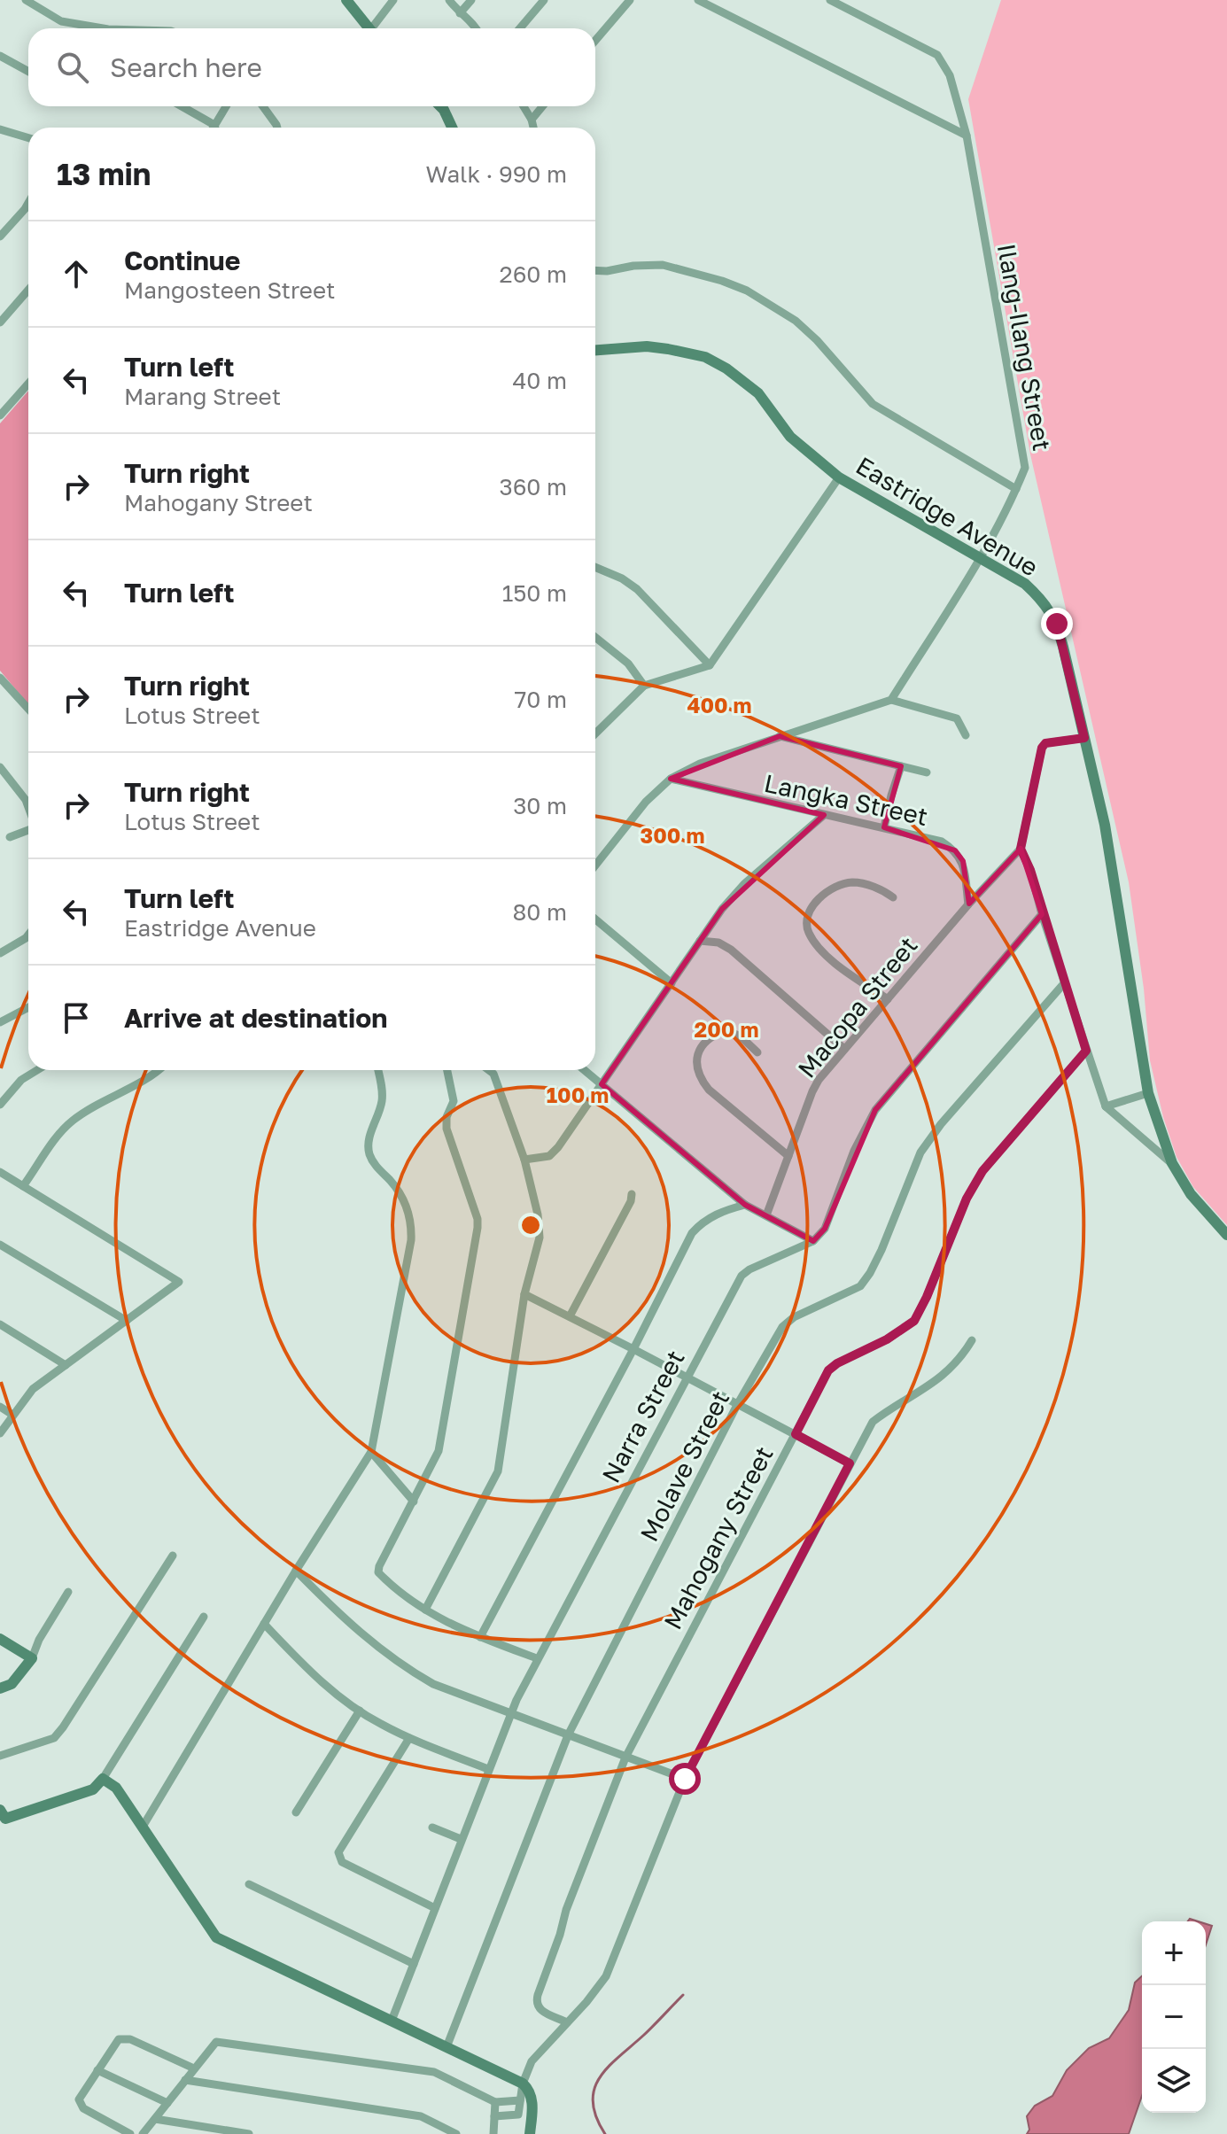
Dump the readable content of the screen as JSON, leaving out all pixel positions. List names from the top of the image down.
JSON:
{
  "streets": {
    "street": [
      "Ilang-Ilang Street",
      "Eastridge Avenue",
      "Langka Street",
      "Macopa Street",
      "Narra Street",
      "Molave Street",
      "Mahogany Street"
    ]
  },
  "crossings": [
    ["Ilang-Ilang Street", "Eastridge Avenue"],
    ["Langka Street", "Macopa Street"]
  ],
  "page": {
    "search": "Search here",
    "heading": ["13 min", "Walk · 990 m"],
    "list": [
      ["Continue", "Mangosteen Street", "260 m"],
      ["Turn left", "Marang Street", "40 m"],
      ["Turn right", "Mahogany Street", "360 m"],
      ["Turn left", "150 m"],
      ["Turn right", "Lotus Street", "70 m"],
      ["Turn right", "Lotus Street", "30 m"],
      ["Turn left", "Eastridge Avenue", "80 m"],
      "Arrive at destination"
    ],
    "map_buttons": ["+", "−"]
  },
  "rings": [
    "400 m",
    "300 m",
    "200 m",
    "100 m"
  ]
}
